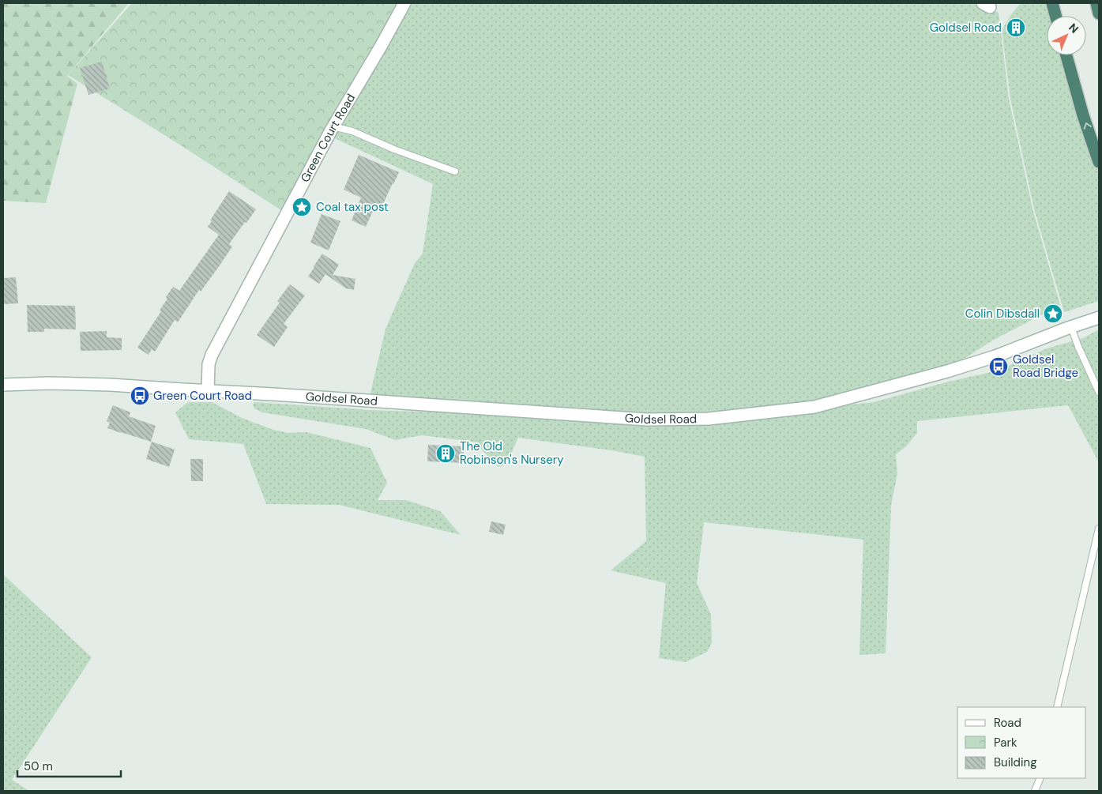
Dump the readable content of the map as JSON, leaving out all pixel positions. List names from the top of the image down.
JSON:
{
  "streets": {
    "main road": ["Green Court Road", "Goldsel Road"]
  },
  "crossings": [
    ["Green Court Road", "Goldsel Road"]
  ],
  "places": {
    "building": ["Goldsel Road", "The Old Robinson's Nursery"],
    "place": ["Coal tax post", "Colin Dibsdall"],
    "bus stop": ["Goldsel Road Bridge", "Green Court Road"]
  },
  "legend": ["Road", "Park", "Building"],
  "scale_bar": "50 m",
  "north": "top right"
}
